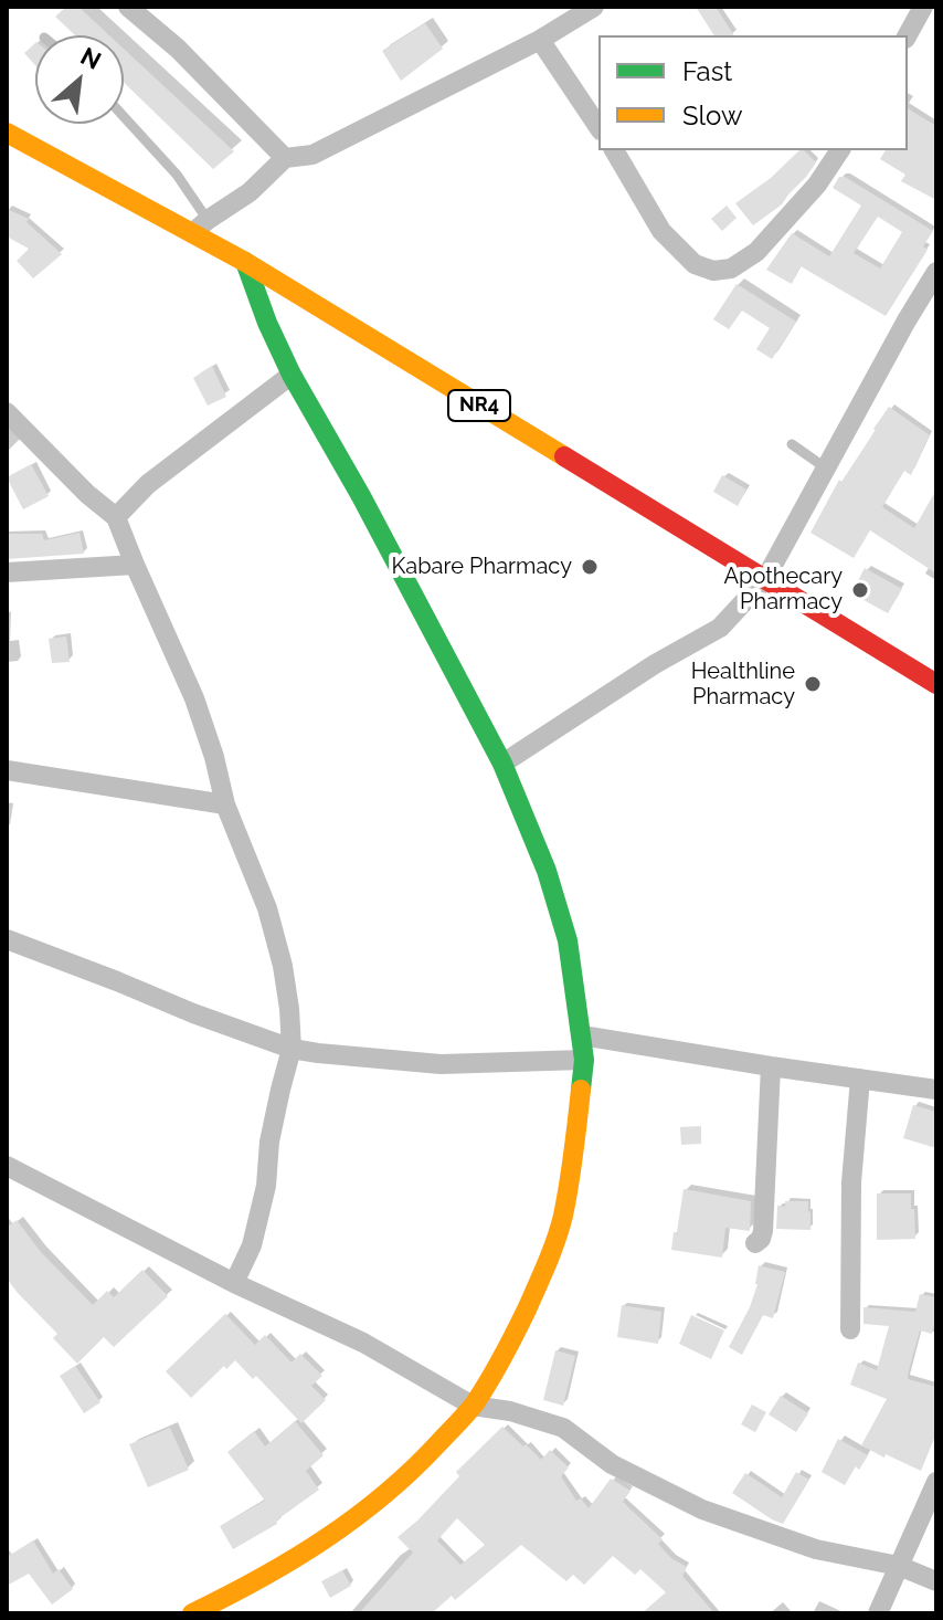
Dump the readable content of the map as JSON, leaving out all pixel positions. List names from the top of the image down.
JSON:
{
  "streets": {
    "main road": ["NR4"]
  },
  "places": ["Kabare Pharmacy", "Apothecary Pharmacy", "Healthline Pharmacy"],
  "legend": ["Fast", "Slow"],
  "north": "top right"
}
